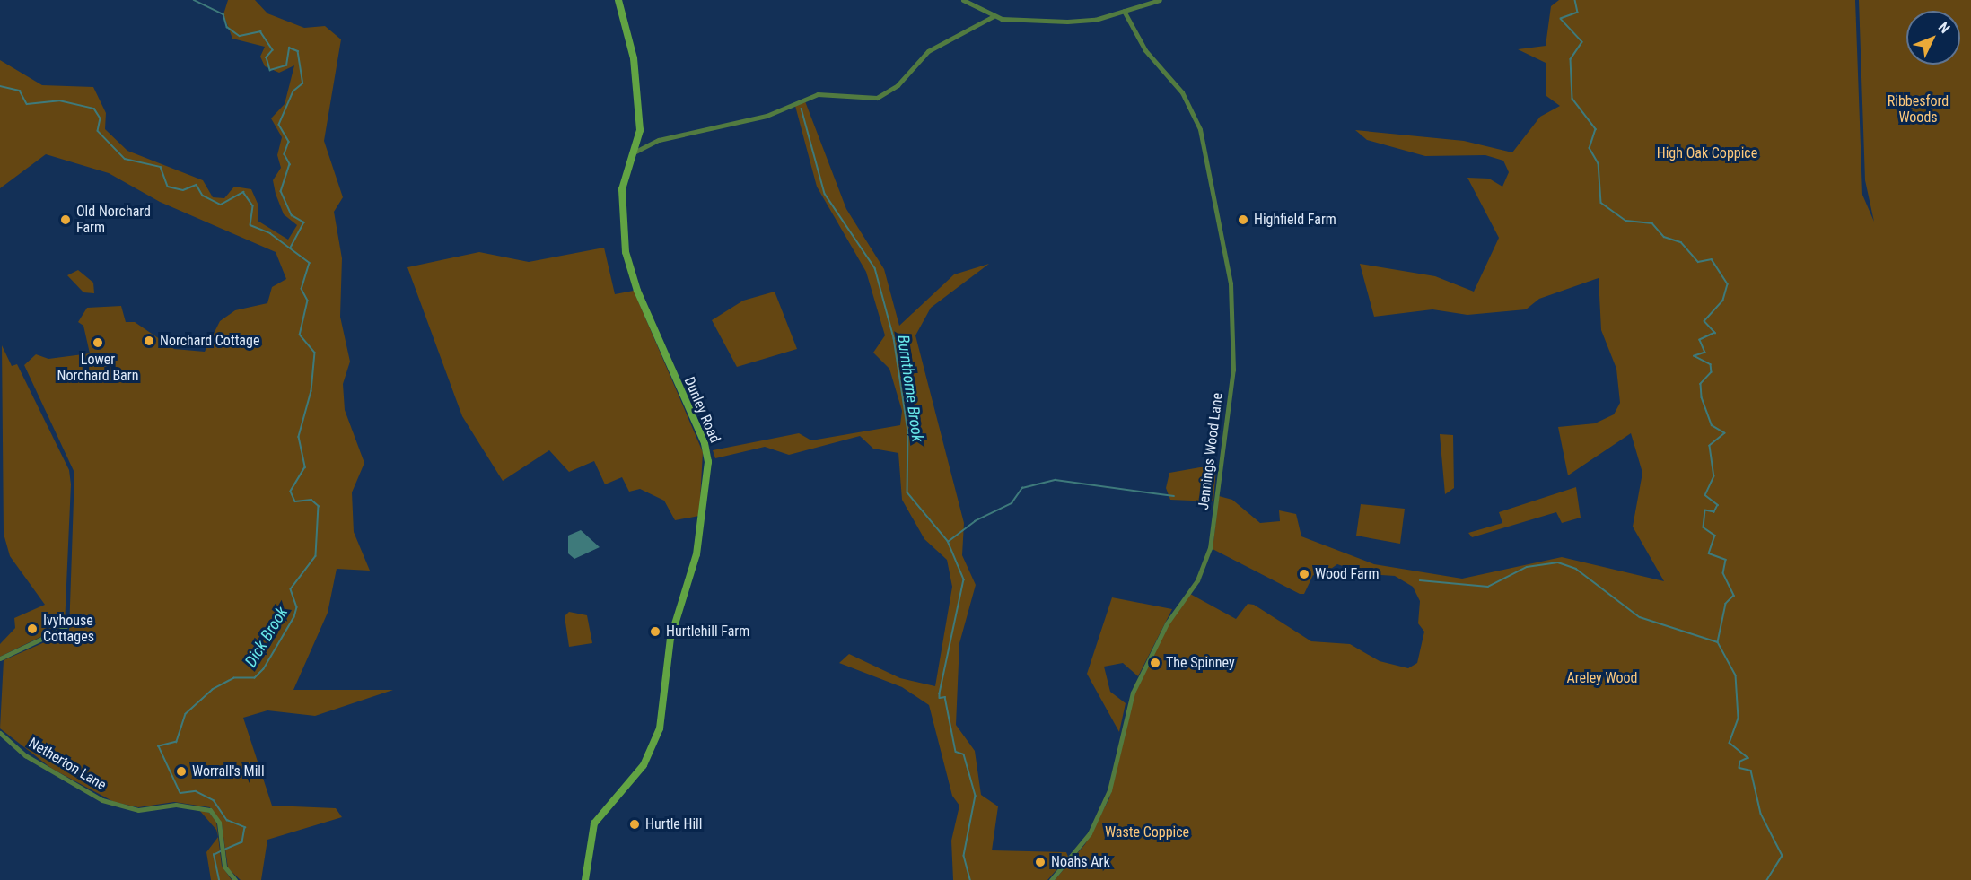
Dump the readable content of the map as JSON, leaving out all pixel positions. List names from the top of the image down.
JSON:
{
  "streets": {
    "street": ["Dunley Road", "Jennings Wood Lane", "Netherton Lane"]
  },
  "water": ["Burnthorne Brook", "Dick Brook"],
  "parks": [
    "Ribbesford Woods",
    "High Oak Coppice",
    "Areley Wood",
    "Waste Coppice"
  ],
  "places": [
    "Old Norchard Farm",
    "Highfield Farm",
    "Norchard Cottage",
    "Lower Norchard Barn",
    "Wood Farm",
    "Ivyhouse Cottages",
    "Hurtlehill Farm",
    "The Spinney",
    "Worrall's Mill",
    "Hurtle Hill",
    "Noahs Ark"
  ],
  "north": "top right"
}
